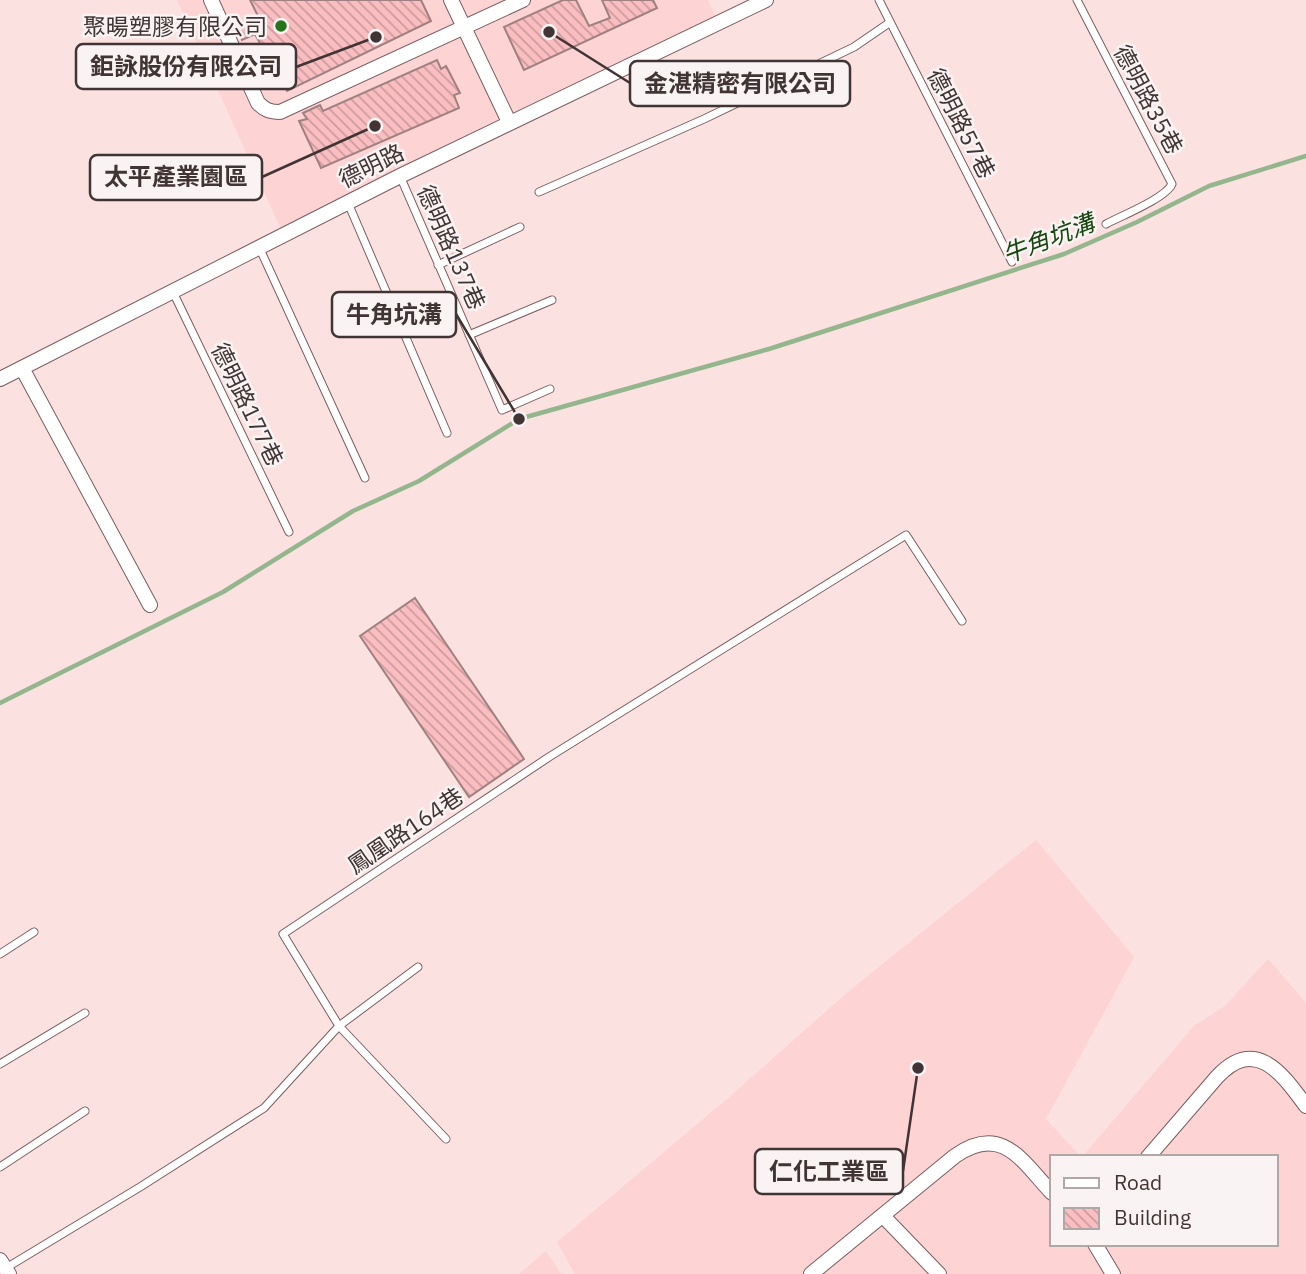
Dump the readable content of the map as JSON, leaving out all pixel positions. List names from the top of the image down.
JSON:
{
  "streets": {
    "street": ["德明路"],
    "lane": [
      "德明路35巷",
      "德明路57巷",
      "德明路137巷",
      "德明路177巷",
      "鳳凰路164巷"
    ]
  },
  "crossings": [
    ["德明路", "德明路137巷"],
    ["德明路", "德明路177巷"]
  ],
  "water": ["牛角坑溝"],
  "places": [
    "聚暘塑膠有限公司",
    "金湛精密有限公司",
    "鉅詠股份有限公司",
    "太平產業園區",
    "牛角坑溝",
    "仁化工業區"
  ],
  "legend": ["Road", "Building"]
}
